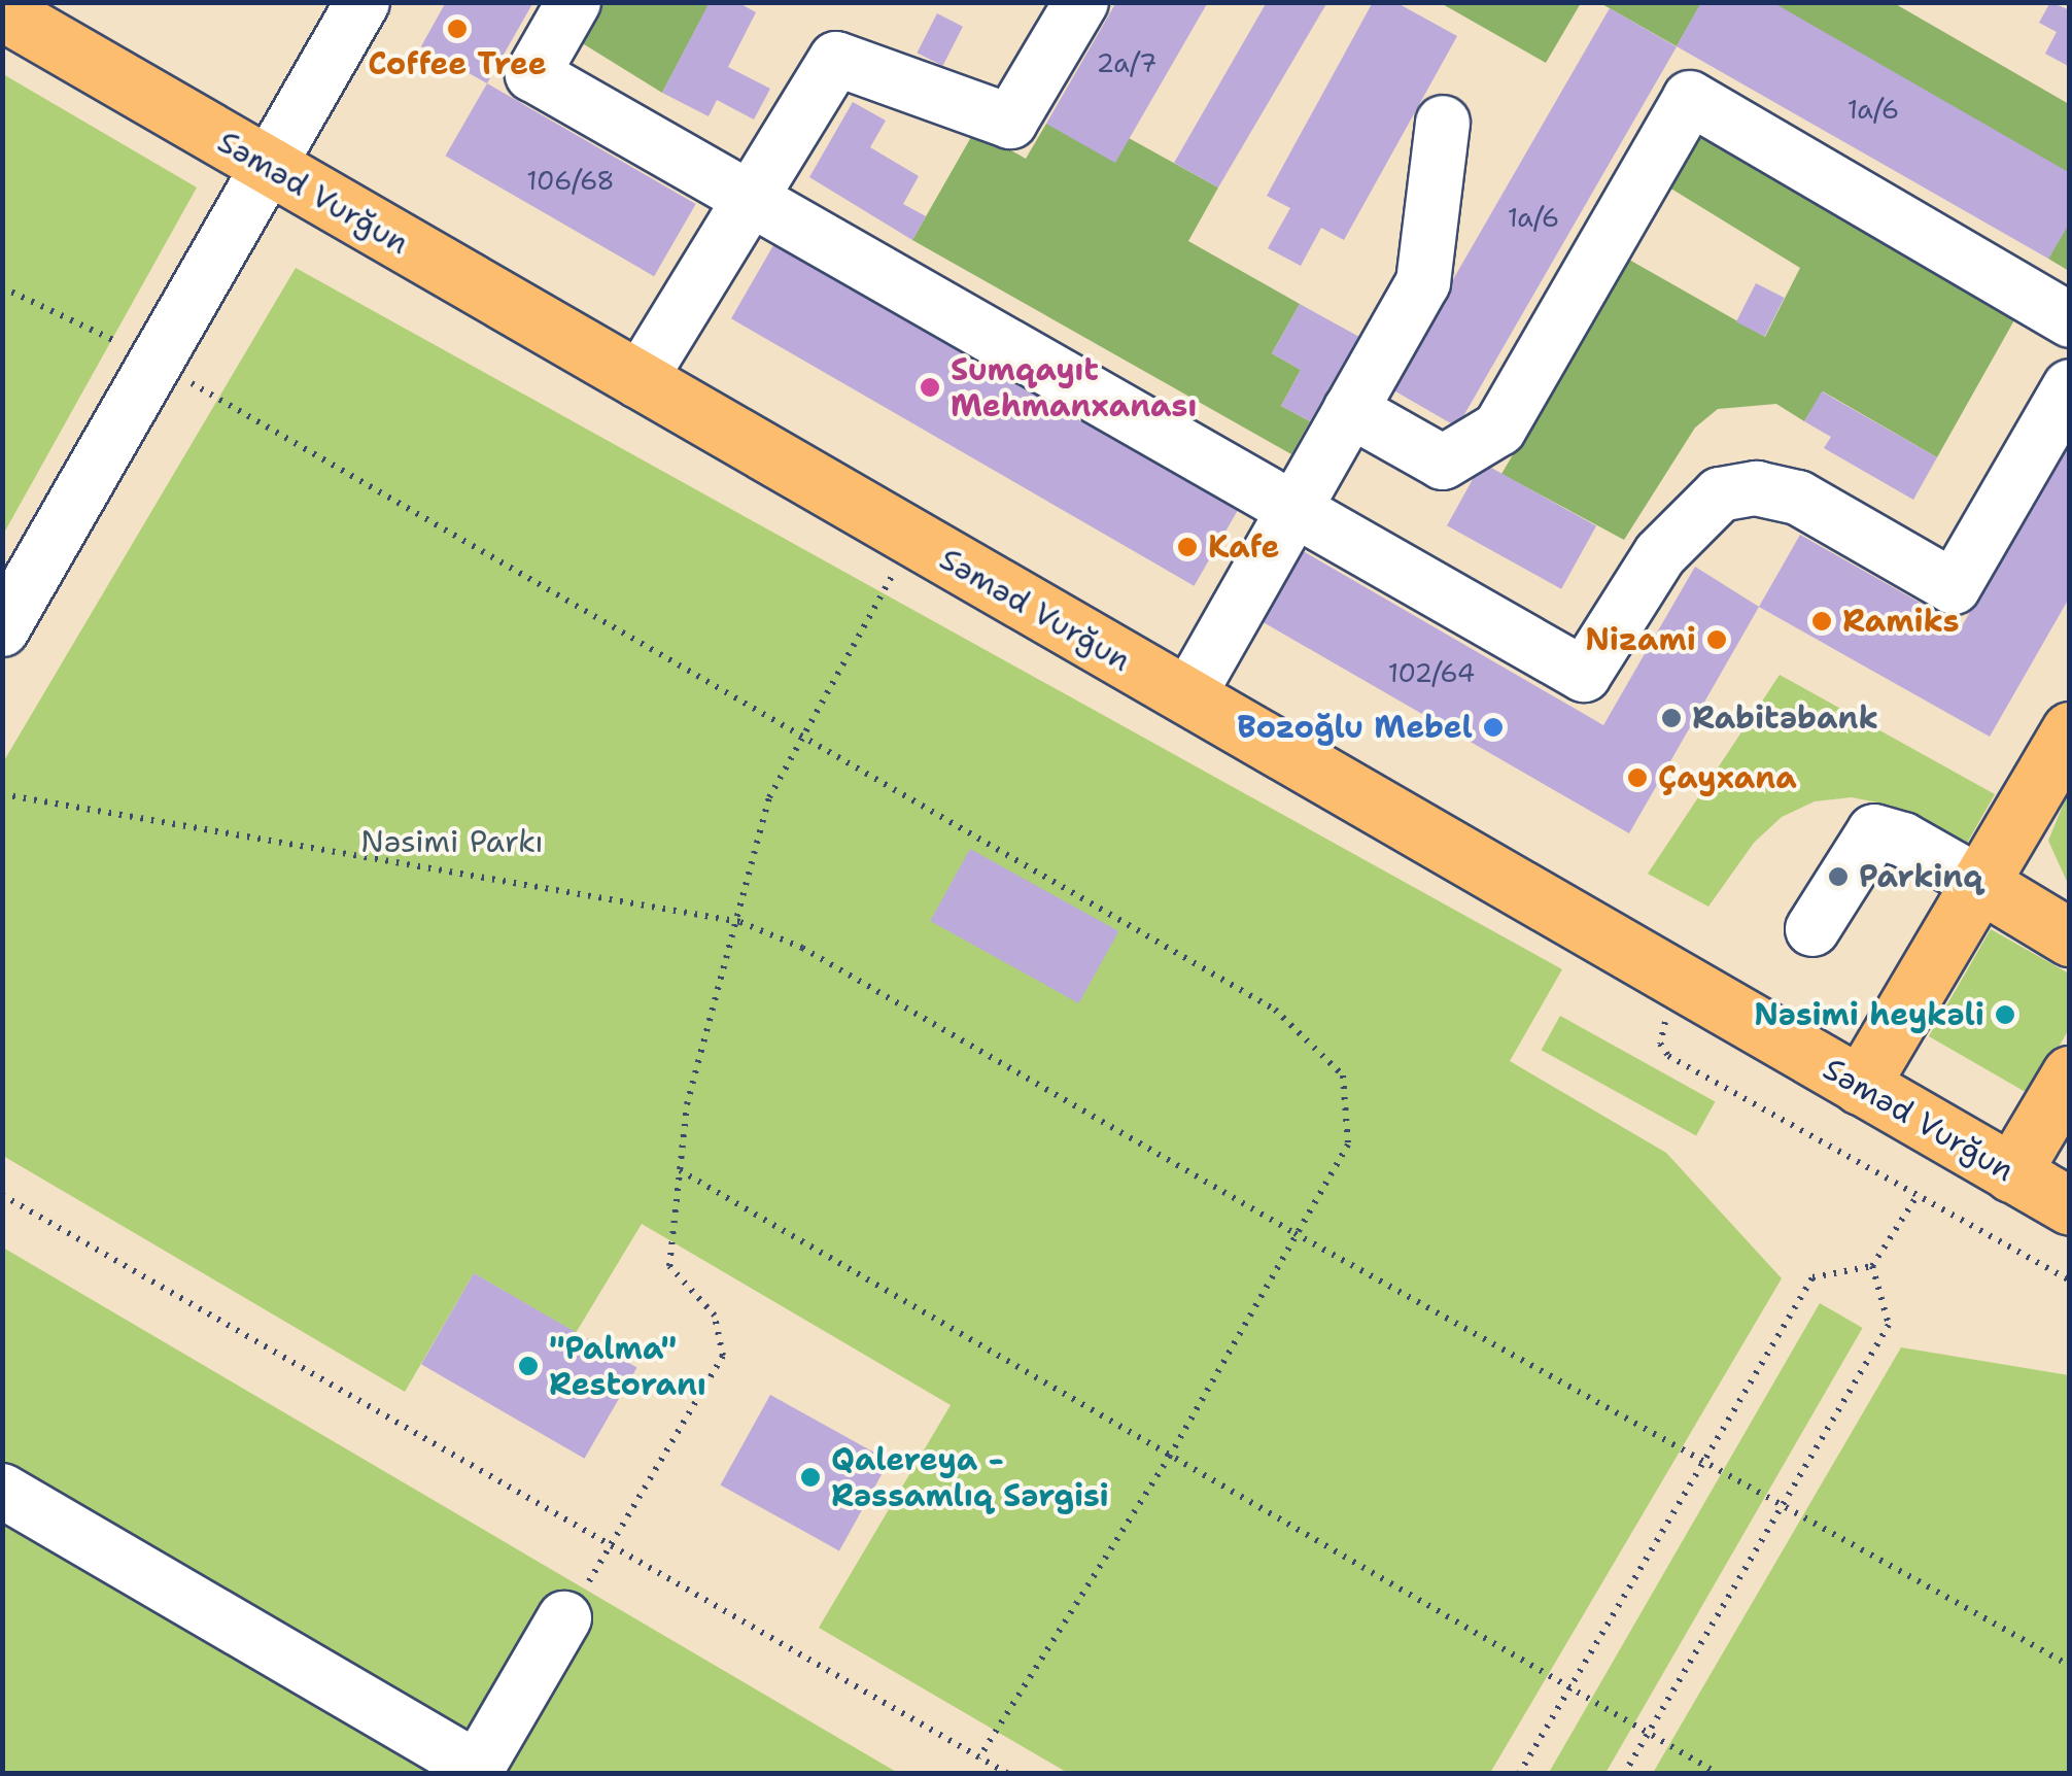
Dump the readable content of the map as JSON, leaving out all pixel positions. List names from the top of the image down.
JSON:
{
  "streets": {
    "main road": ["Səməd Vurğun"]
  },
  "parks": ["Nəsimi Parkı"],
  "places": [
    "Coffee Tree",
    "Sumqayıt Mehmanxanası",
    "Kafe",
    "Ramiks",
    "Nizami",
    "Rabitəbank",
    "Bozoğlu Mebel",
    "Çayxana",
    "Parkinq",
    "Nəsimi heykəli",
    "\"Palma\" Restoranı",
    "Qalereya - Rəssamlıq Sərgisi"
  ],
  "house_numbers": [
    "2a/7",
    "1a/6",
    "106/68",
    "1a/6",
    "102/64"
  ]
}
